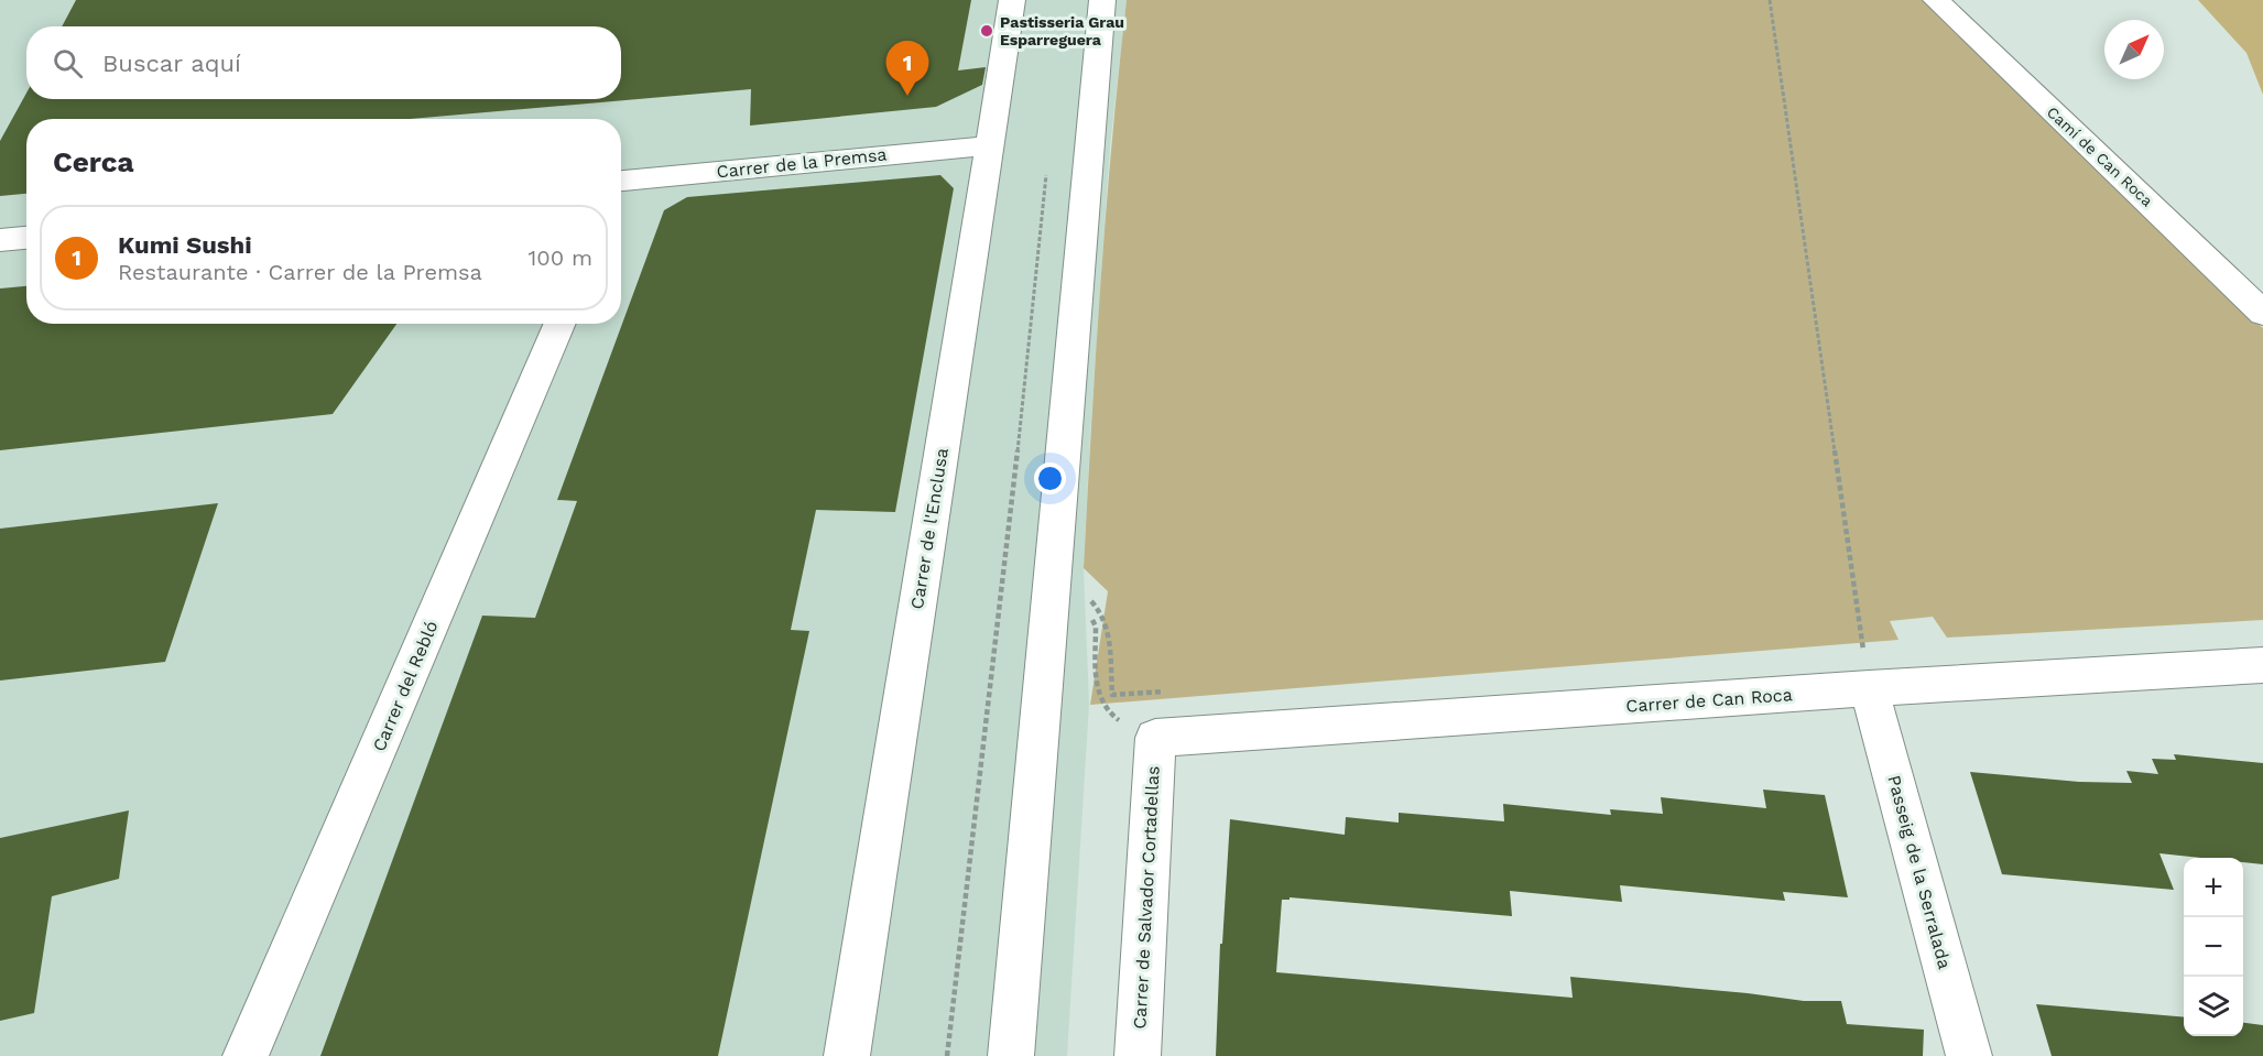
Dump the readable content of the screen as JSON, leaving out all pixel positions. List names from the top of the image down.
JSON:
{
  "streets": {
    "street": [
      "Camí de Can Roca",
      "Carrer de la Premsa",
      "Carrer de l'Enclusa",
      "Carrer del Rebló",
      "Carrer de Can Roca",
      "Passeig de la Serralada",
      "Carrer de Salvador Cortadellas"
    ]
  },
  "crossings": [
    ["Carrer de la Premsa", "Carrer de l'Enclusa"],
    ["Carrer de Can Roca", "Passeig de la Serralada"],
    ["Carrer de Can Roca", "Carrer de Salvador Cortadellas"]
  ],
  "places": ["Pastisseria Grau Esparreguera"],
  "north": "top right",
  "page": {
    "search": "Buscar aquí",
    "pins": "1",
    "heading": "Cerca",
    "list": [
      {
        "mark": "1",
        "name": "Kumi Sushi",
        "note": "Restaurante · Carrer de la Premsa",
        "value": "100 m"
      }
    ],
    "map_buttons": ["+", "−"]
  }
}
